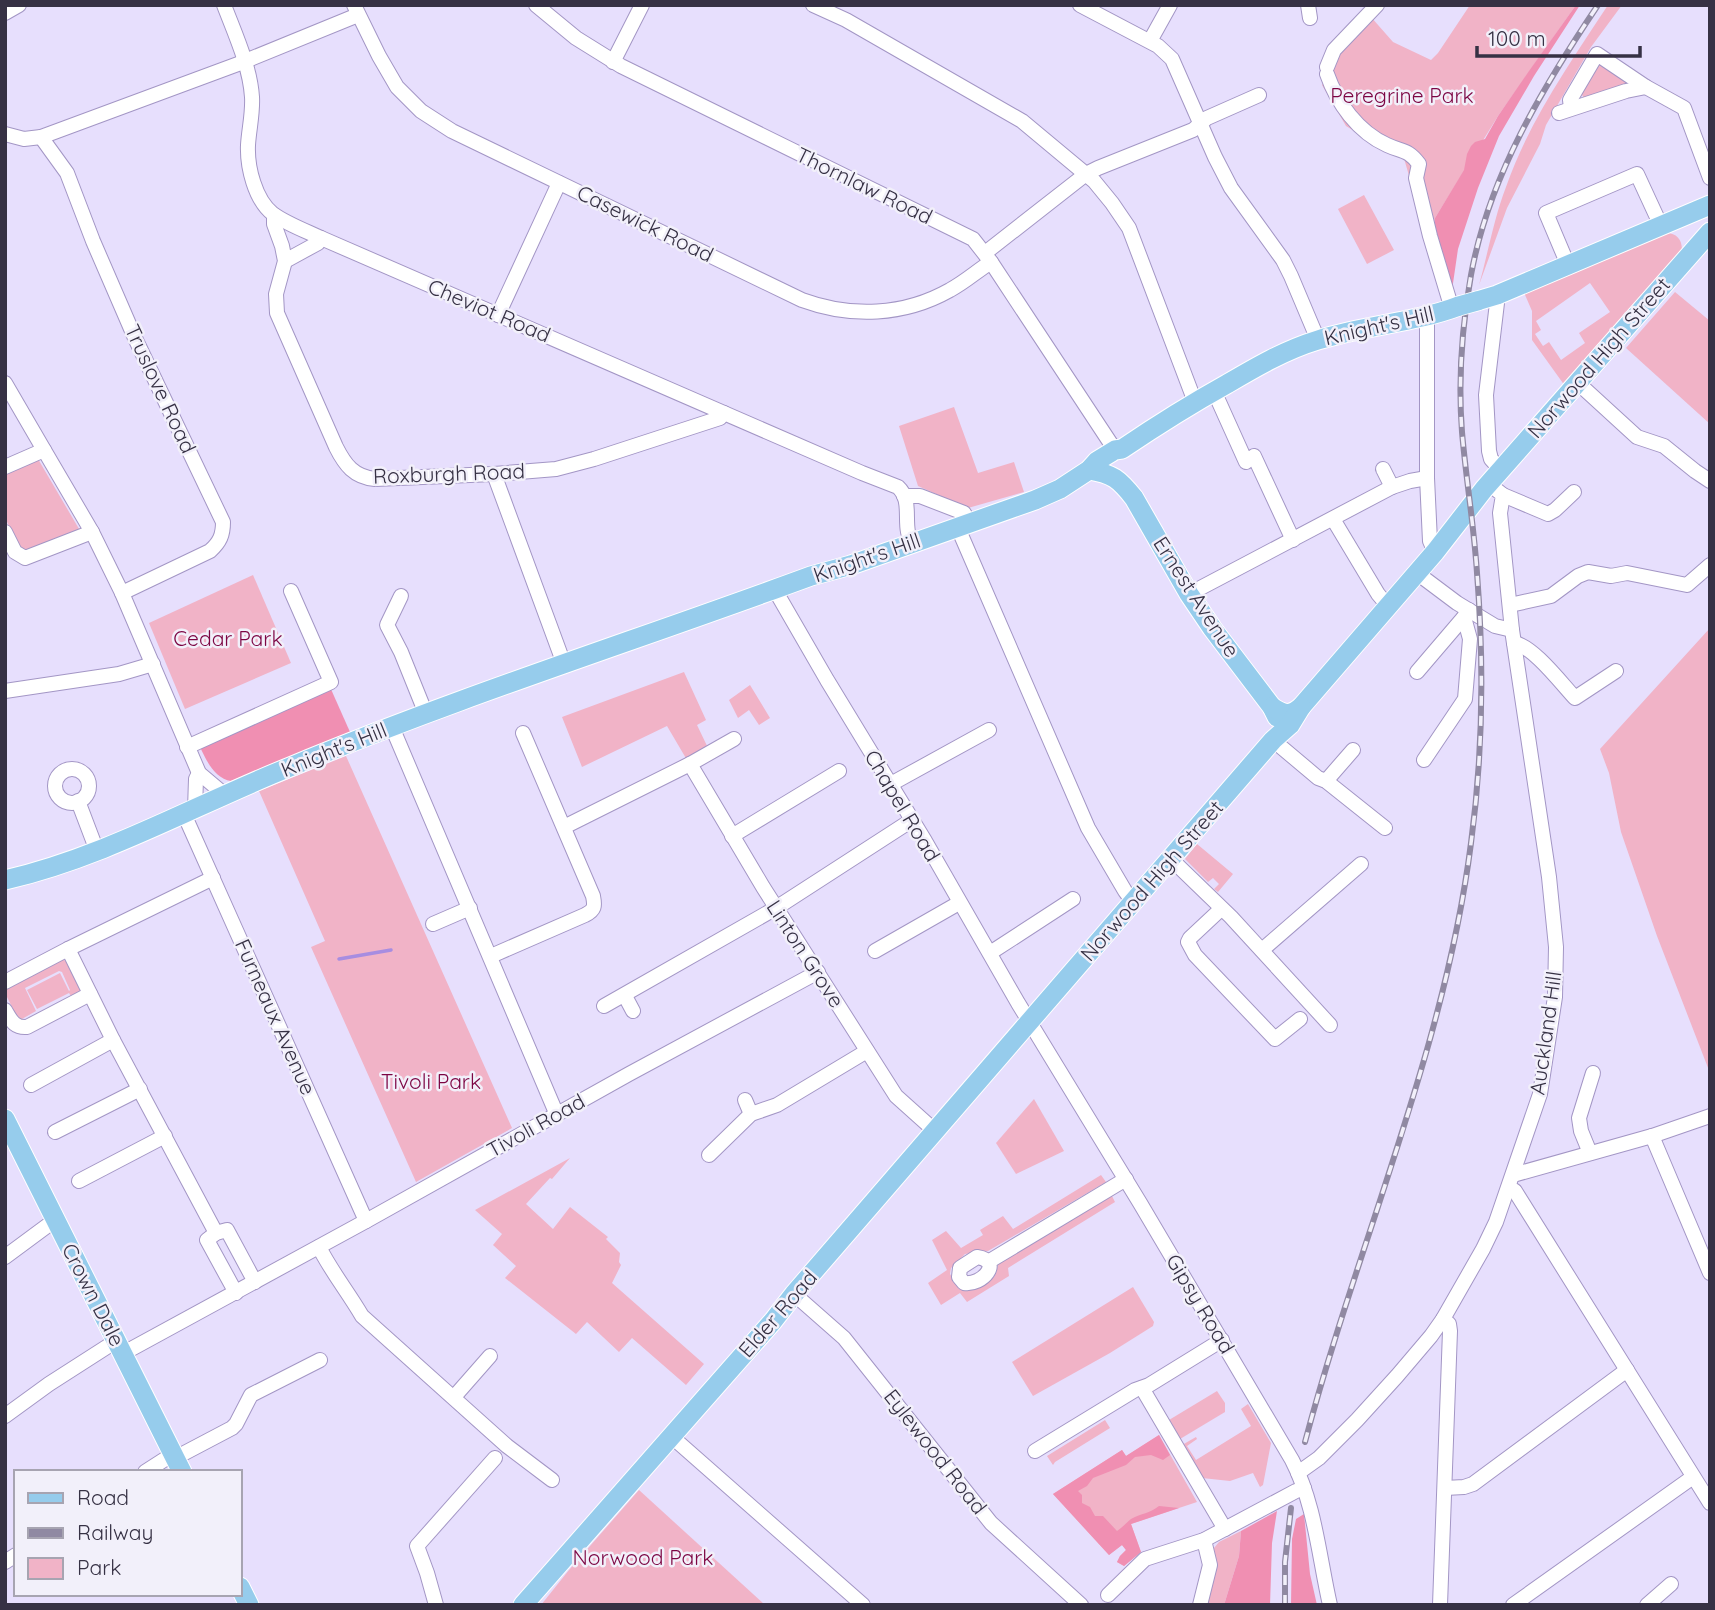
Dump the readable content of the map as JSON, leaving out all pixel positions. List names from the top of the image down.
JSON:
{
  "streets": {
    "main road": [
      "Knight's Hill",
      "Norwood High Street",
      "Ernest Avenue",
      "Crown Dale",
      "Elder Road"
    ],
    "street": [
      "Thornlaw Road",
      "Casewick Road",
      "Cheviot Road",
      "Truslove Road",
      "Roxburgh Road",
      "Chapel Road",
      "Linton Grove",
      "Furneaux Avenue",
      "Auckland Hill",
      "Tivoli Road",
      "Gipsy Road",
      "Eylewood Road"
    ]
  },
  "crossings": [
    ["Thornlaw Road", "Casewick Road"],
    ["Thornlaw Road", "Knight's Hill"],
    ["Cheviot Road", "Knight's Hill"],
    ["Cheviot Road", "Roxburgh Road"],
    ["Knight's Hill", "Chapel Road"],
    ["Knight's Hill", "Furneaux Avenue"],
    ["Norwood High Street", "Chapel Road"],
    ["Norwood High Street", "Auckland Hill"],
    ["Norwood High Street", "Gipsy Road"],
    ["Norwood High Street", "Elder Road"],
    ["Chapel Road", "Gipsy Road"],
    ["Chapel Road", "Elder Road"],
    ["Linton Grove", "Tivoli Road"],
    ["Linton Grove", "Elder Road"],
    ["Furneaux Avenue", "Tivoli Road"],
    ["Auckland Hill", "Gipsy Road"],
    ["Tivoli Road", "Crown Dale"],
    ["Gipsy Road", "Elder Road"],
    ["Elder Road", "Eylewood Road"]
  ],
  "parks": [
    "Peregrine Park",
    "Cedar Park",
    "Tivoli Park",
    "Norwood Park"
  ],
  "legend": ["Road", "Railway", "Park"],
  "scale_bar": "100 m"
}
